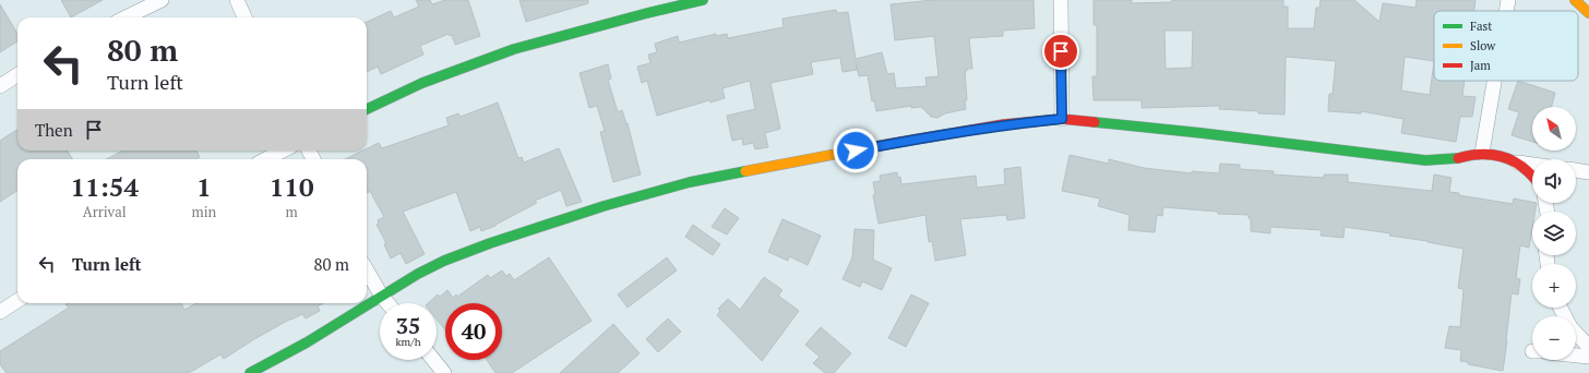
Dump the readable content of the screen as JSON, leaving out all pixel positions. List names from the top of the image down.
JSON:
{
  "legend": ["Fast", "Slow", "Jam"],
  "north": "top left",
  "page": {
    "turn": ["80 m", "Turn left"],
    "map_buttons": ["+", "−"],
    "then": "Then",
    "eta": [
      "11:54",
      "Arrival",
      "1",
      "min",
      "110",
      "m"
    ],
    "list": [
      {
        "name": "Turn left",
        "value": "80 m"
      }
    ],
    "speed": "35 km/h",
    "limit": "40"
  }
}
